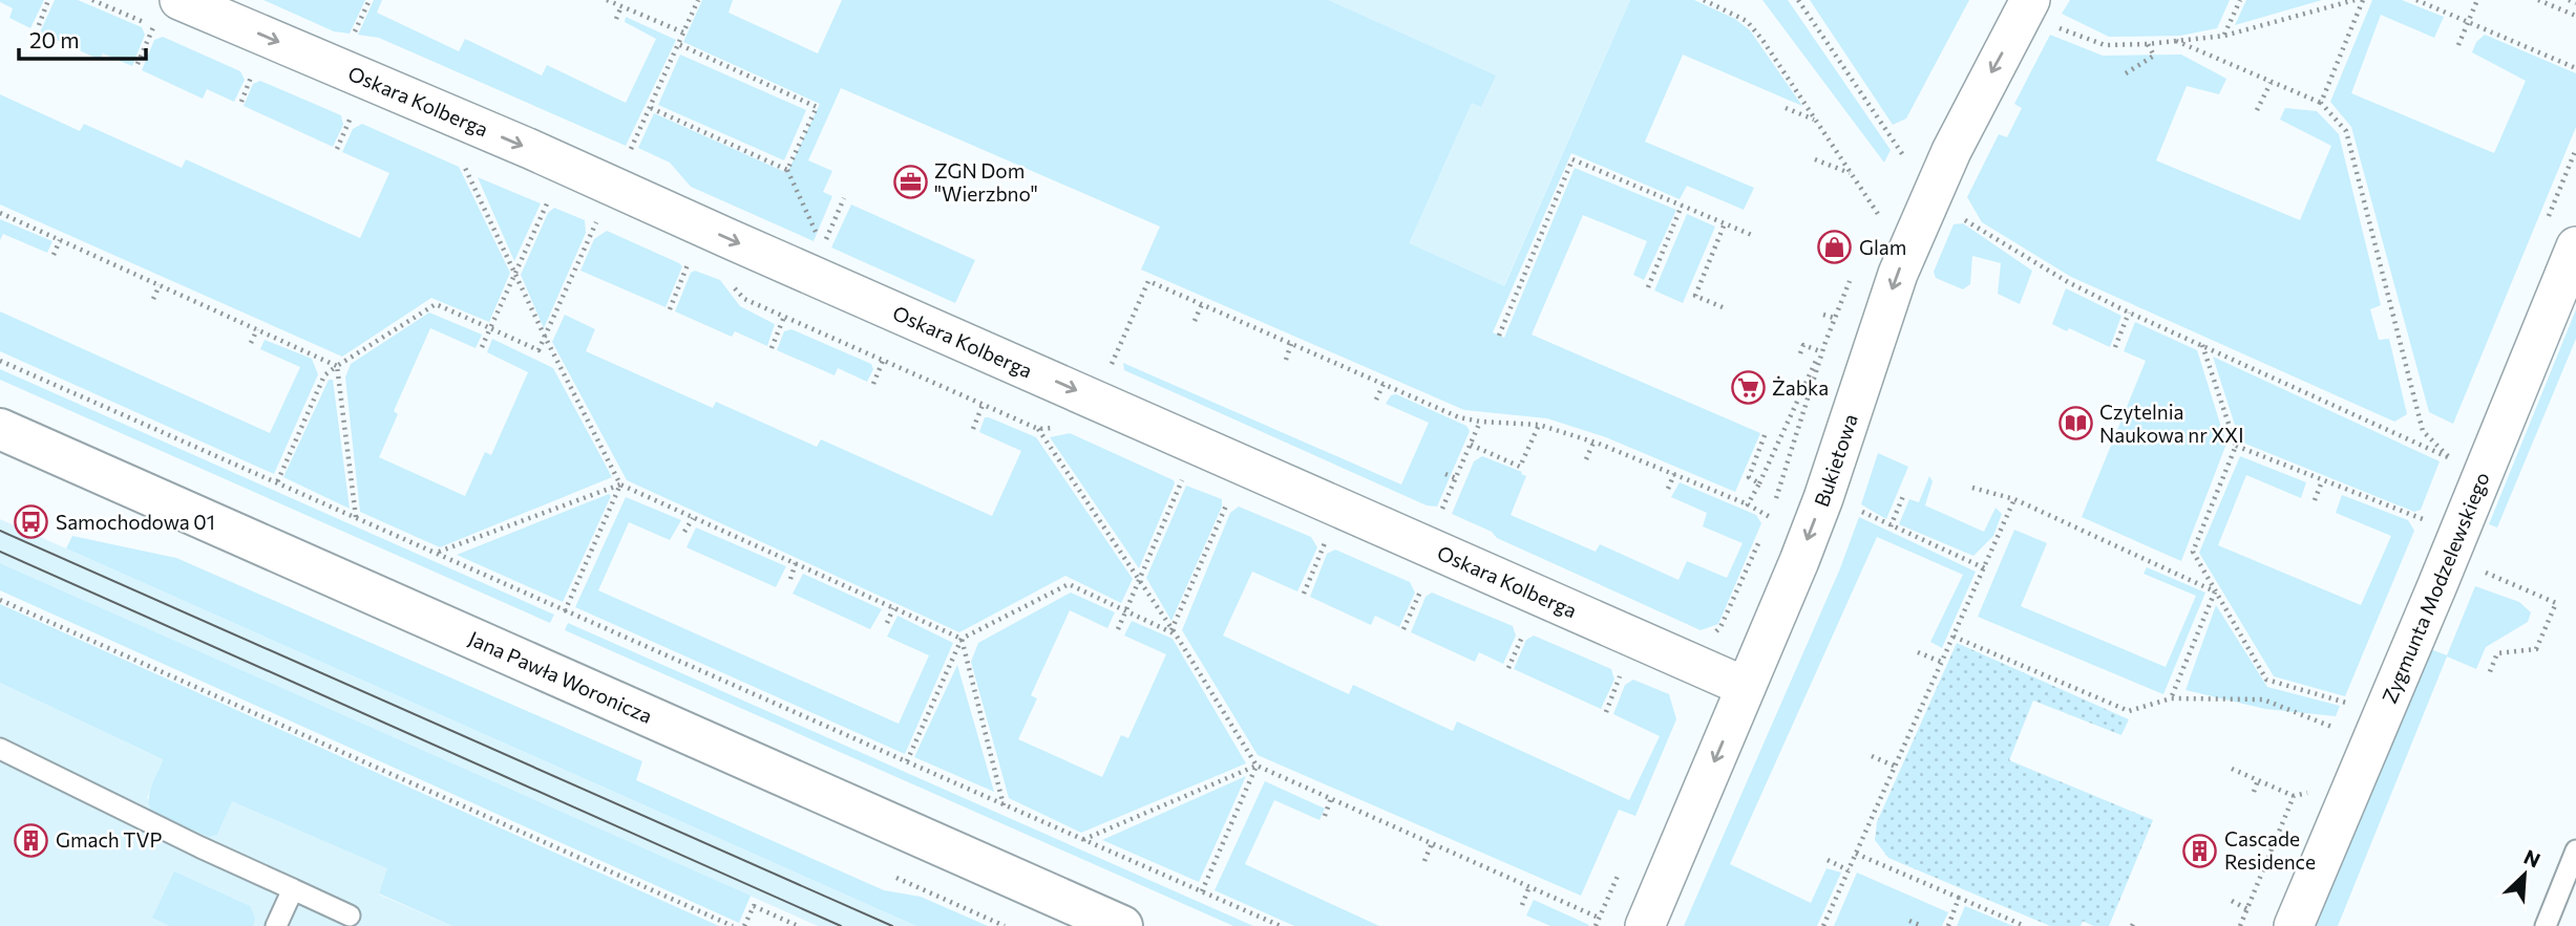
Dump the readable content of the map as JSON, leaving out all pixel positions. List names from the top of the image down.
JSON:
{
  "streets": {
    "street": [
      "Oskara Kolberga",
      "Bukietowa",
      "Zygmunta Modzelewskiego",
      "Jana Pawła Woronicza"
    ]
  },
  "crossings": [
    ["Oskara Kolberga", "Bukietowa"]
  ],
  "one_way": ["Oskara Kolberga", "Bukietowa"],
  "places": {
    "office": ["ZGN Dom \"Wierzbno\""],
    "shop": ["Glam"],
    "supermarket": ["Żabka"],
    "library": ["Czytelnia Naukowa nr XXI"],
    "bus stop": ["Samochodowa 01"],
    "building": ["Gmach TVP", "Cascade Residence"]
  },
  "scale_bar": "20 m",
  "north": "top right"
}
